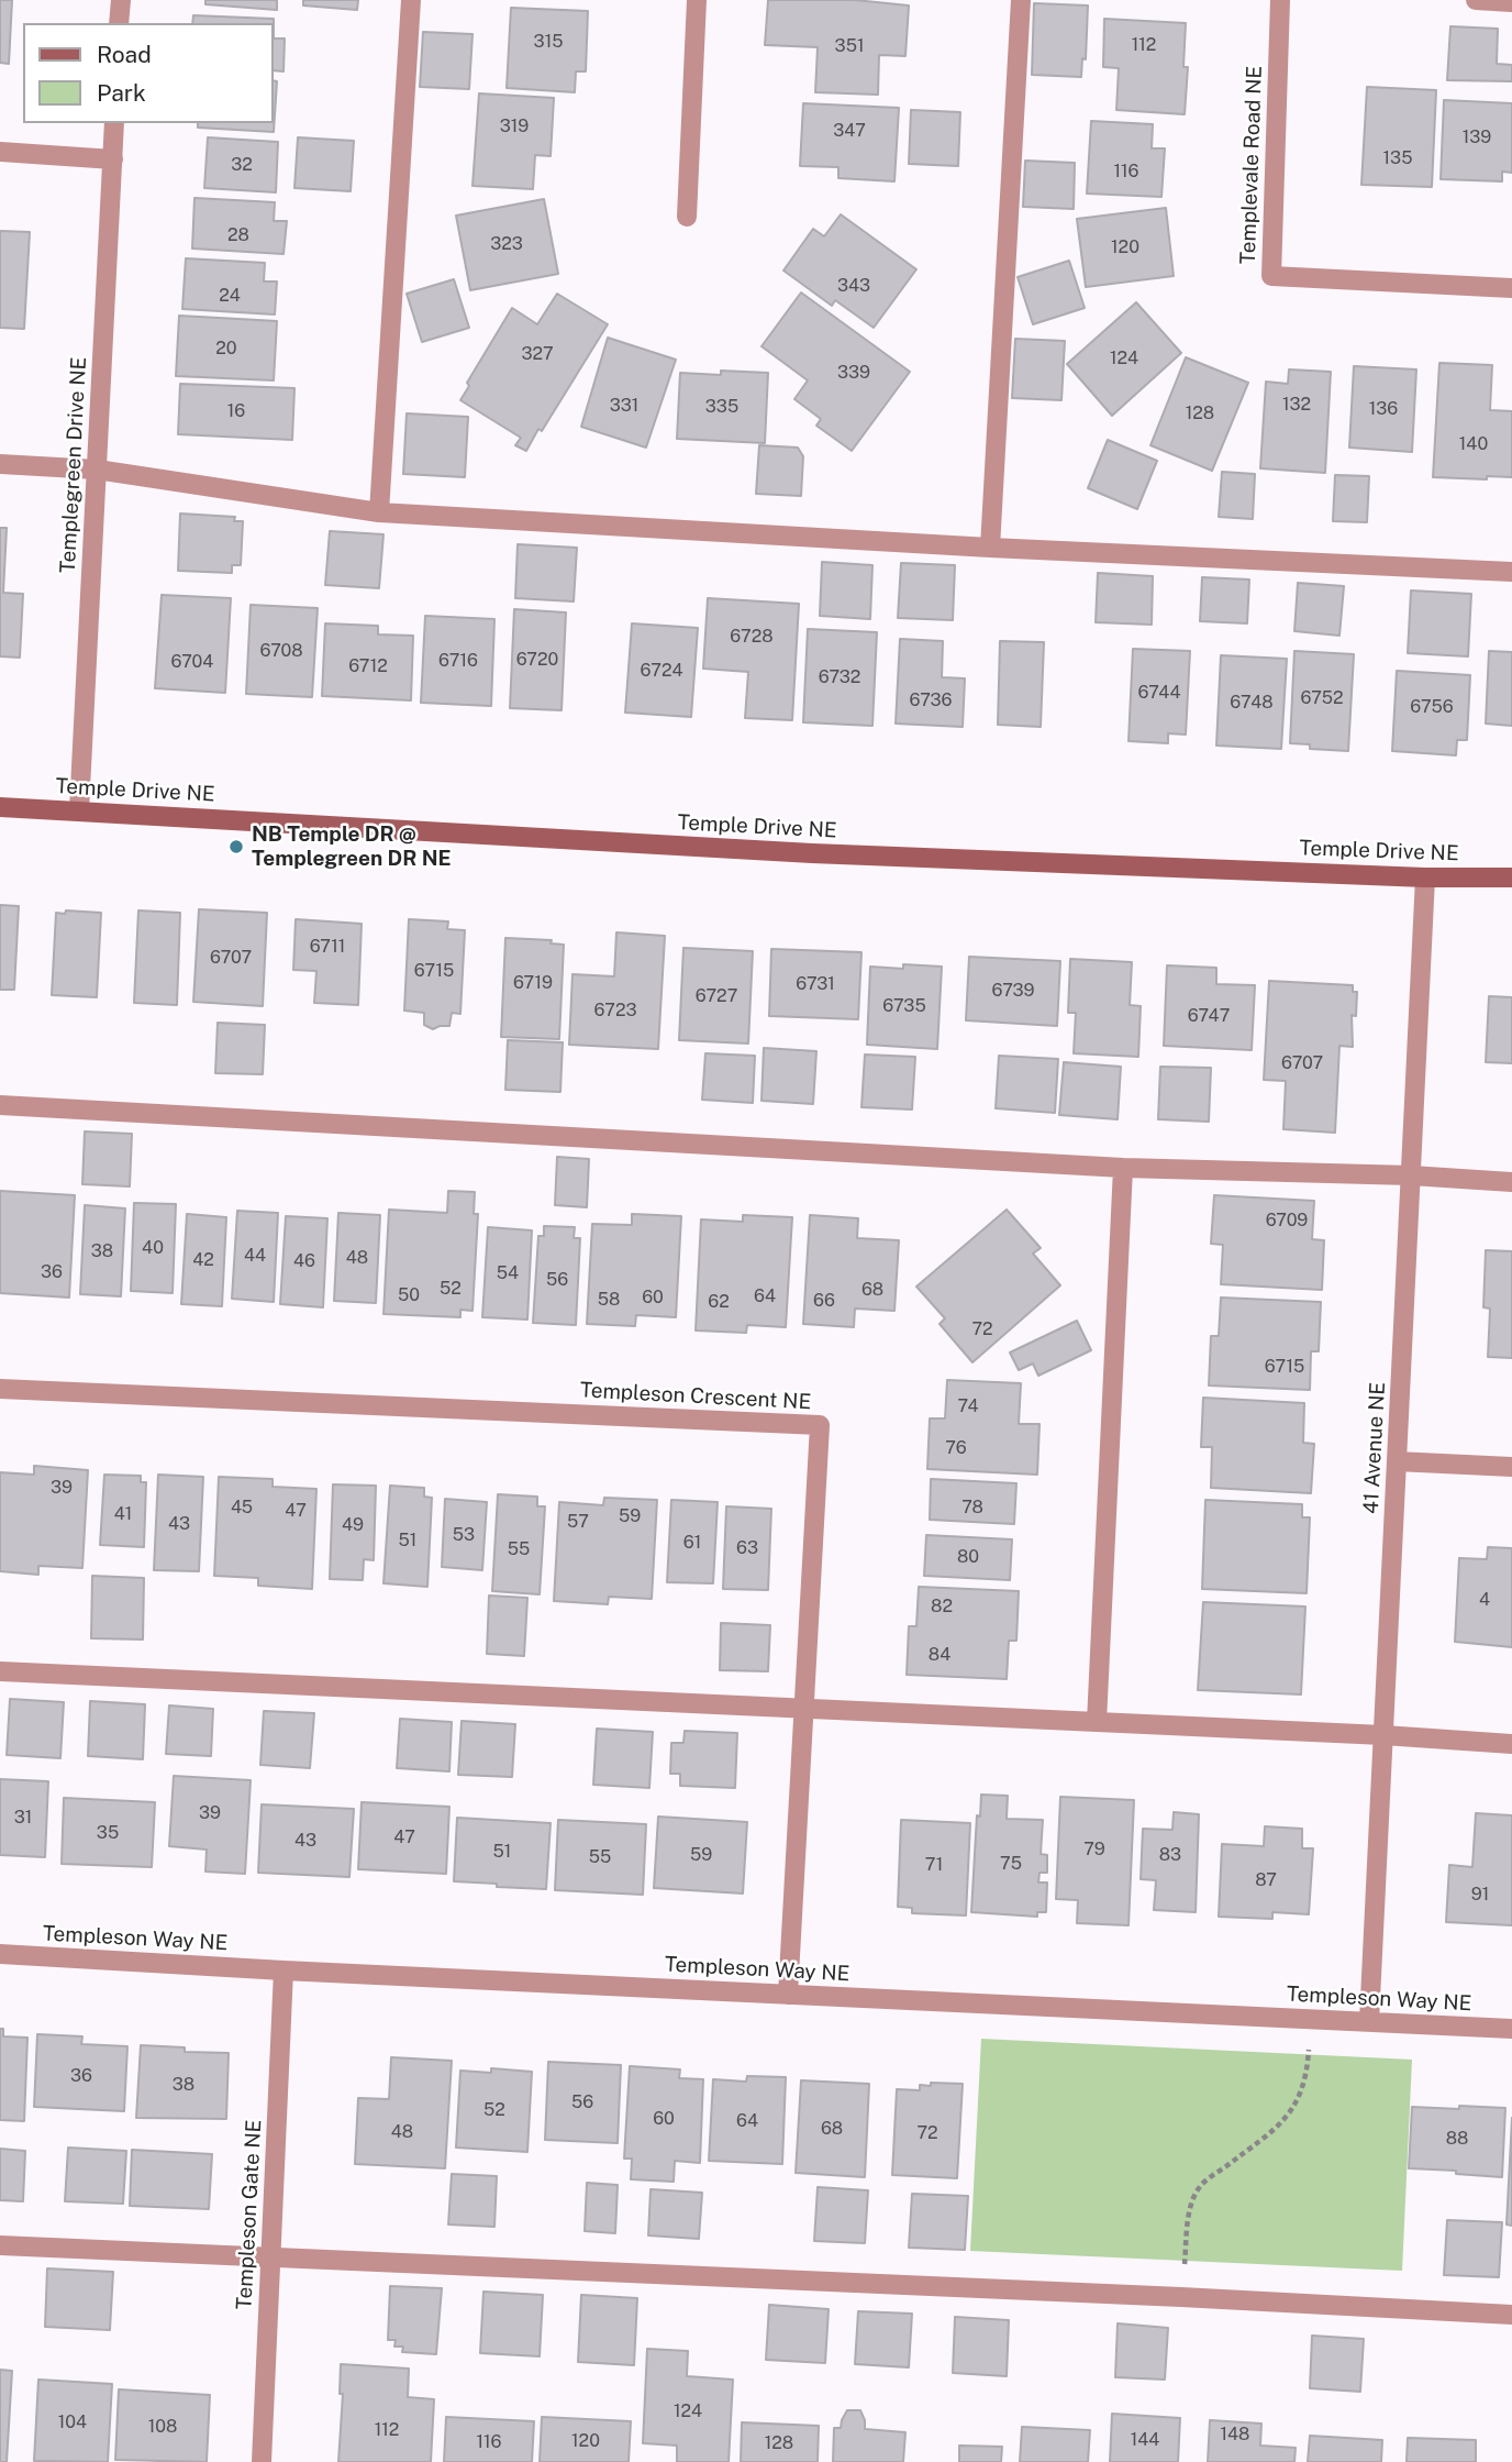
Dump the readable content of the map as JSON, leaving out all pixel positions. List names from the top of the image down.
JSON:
{
  "streets": {
    "street": [
      "Templevale Road NE",
      "Templegreen Drive NE",
      "Temple Drive NE",
      "Templeson Crescent NE",
      "41 Avenue NE",
      "Templeson Way NE",
      "Templeson Gate NE"
    ]
  },
  "crossings": [
    ["Templegreen Drive NE", "Temple Drive NE"],
    ["Temple Drive NE", "41 Avenue NE"],
    ["Templeson Crescent NE", "Templeson Way NE"],
    ["41 Avenue NE", "Templeson Way NE"],
    ["Templeson Way NE", "Templeson Gate NE"]
  ],
  "places": ["NB Temple DR @ Templegreen DR NE"],
  "house_numbers": [
    "315",
    "112",
    "351",
    "319",
    "347",
    "139",
    "135",
    "32",
    "116",
    "28",
    "323",
    "120",
    "343",
    "24",
    "20",
    "327",
    "124",
    "339",
    "132",
    "331",
    "335",
    "136",
    "16",
    "128",
    "140",
    "6728",
    "6708",
    "6720",
    "6716",
    "6704",
    "6712",
    "6724",
    "6732",
    "6744",
    "6752",
    "6736",
    "6748",
    "6756",
    "6711",
    "6707",
    "6715",
    "6719",
    "6731",
    "6739",
    "6727",
    "6735",
    "6723",
    "6747",
    "6707",
    "6709",
    "40",
    "38",
    "44",
    "48",
    "42",
    "46",
    "36",
    "54",
    "56",
    "52",
    "68",
    "50",
    "64",
    "60",
    "58",
    "66",
    "62",
    "72",
    "6715",
    "74",
    "76",
    "39",
    "45",
    "78",
    "47",
    "41",
    "59",
    "57",
    "43",
    "49",
    "53",
    "51",
    "61",
    "63",
    "55",
    "80",
    "4",
    "82",
    "84",
    "39",
    "31",
    "35",
    "47",
    "43",
    "79",
    "51",
    "59",
    "83",
    "55",
    "75",
    "71",
    "87",
    "91",
    "36",
    "38",
    "56",
    "52",
    "60",
    "64",
    "68",
    "48",
    "72",
    "88",
    "124",
    "104",
    "108",
    "112",
    "148",
    "144",
    "120",
    "116",
    "128"
  ],
  "legend": ["Road", "Park"]
}
